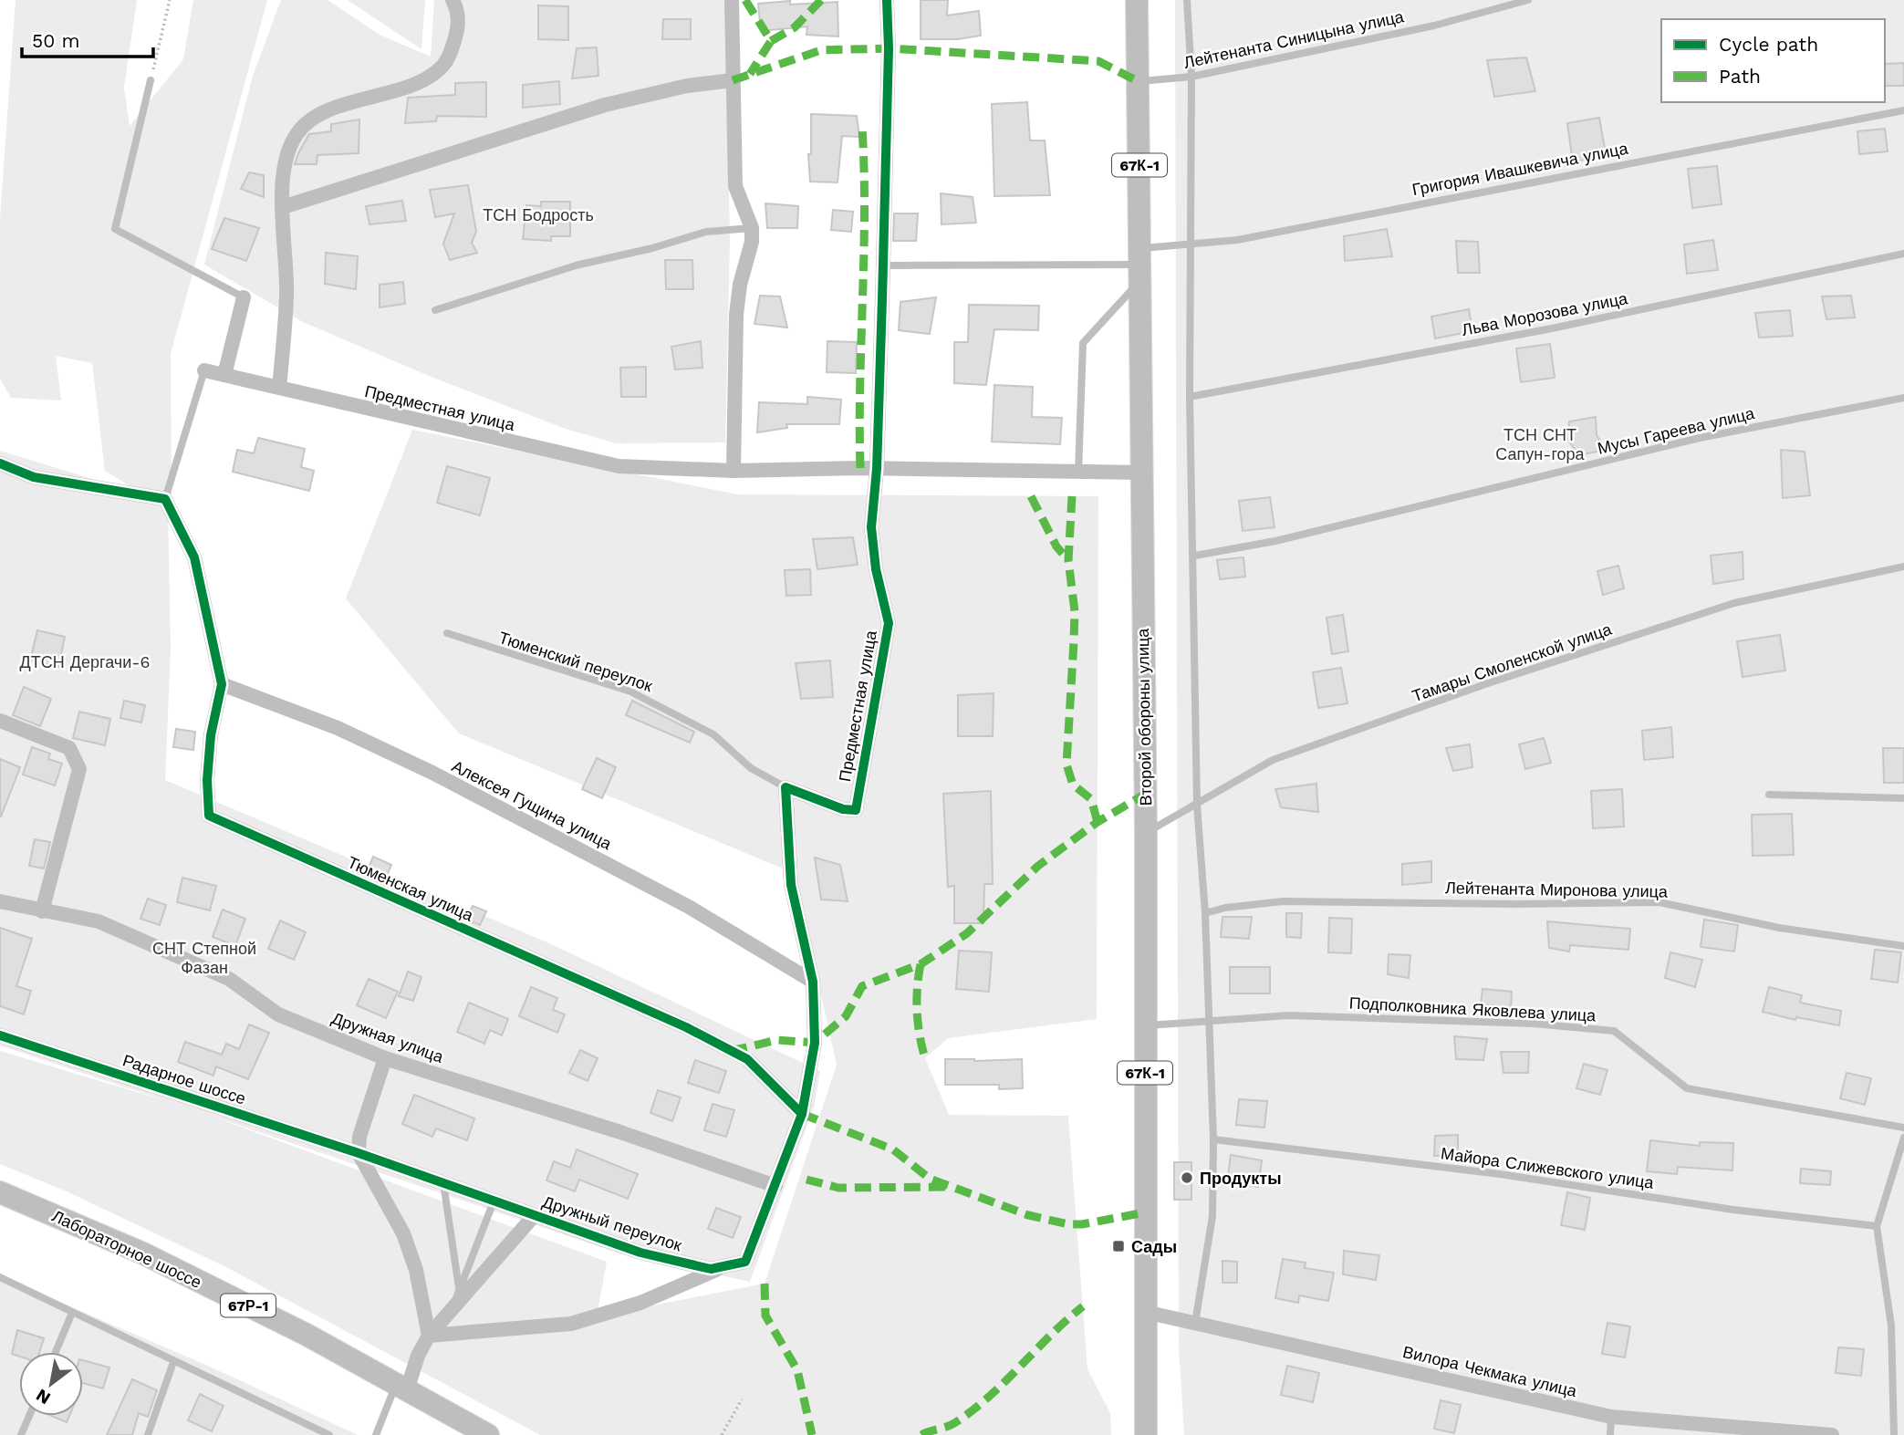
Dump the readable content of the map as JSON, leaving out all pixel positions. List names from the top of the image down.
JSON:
{
  "streets": {
    "main road": [
      "67К-1",
      "Второй обороны улица",
      "Лабораторное шоссе",
      "67Р-1"
    ],
    "street": [
      "Предместная улица",
      "Алексея Гущина улица",
      "Тюменская улица",
      "Дружная улица",
      "Радарное шоссе",
      "Дружный переулок",
      "Вилора Чекмака улица"
    ],
    "lane": [
      "Лейтенанта Синицына улица",
      "Григория Ивашкевича улица",
      "Льва Морозова улица",
      "Мусы Гареева улица",
      "Тюменский переулок",
      "Тамары Смоленской улица",
      "Лейтенанта Миронова улица",
      "Подполковника Яковлева улица",
      "Майора Слижевского улица"
    ]
  },
  "crossings": [
    ["Лейтенанта Синицына улица", "Второй обороны улица"],
    ["Григория Ивашкевича улица", "Второй обороны улица"],
    ["Предместная улица", "Тюменский переулок"],
    ["Предместная улица", "Второй обороны улица"],
    ["Тамары Смоленской улица", "Второй обороны улица"],
    ["Второй обороны улица", "Подполковника Яковлева улица"],
    ["Второй обороны улица", "Вилора Чекмака улица"],
    ["Алексея Гущина улица", "Тюменская улица"],
    ["Радарное шоссе", "Дружный переулок"]
  ],
  "parks": [
    "ТСН Бодрость",
    "ТСН СНТ Сапун-гора",
    "ДТСН Дергачи-6",
    "СНТ Степной Фазан"
  ],
  "places": {
    "other": ["Продукты"],
    "transit": ["Сады"]
  },
  "legend": ["Cycle path", "Path"],
  "scale_bar": "50 m",
  "north": "bottom left"
}
